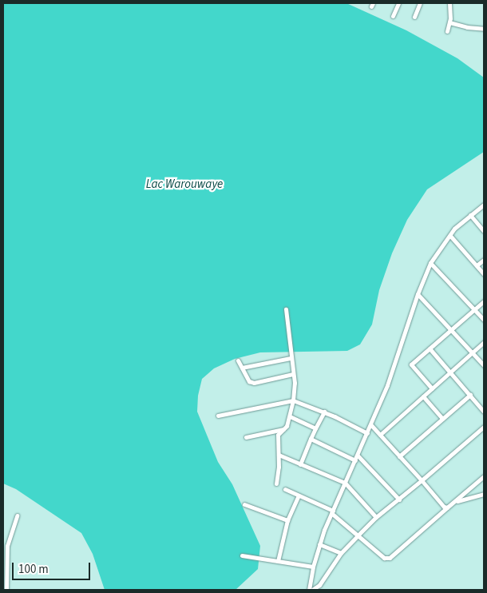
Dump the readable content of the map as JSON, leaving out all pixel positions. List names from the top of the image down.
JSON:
{
  "water": ["Lac Warouwaye"],
  "scale_bar": "100 m"
}
